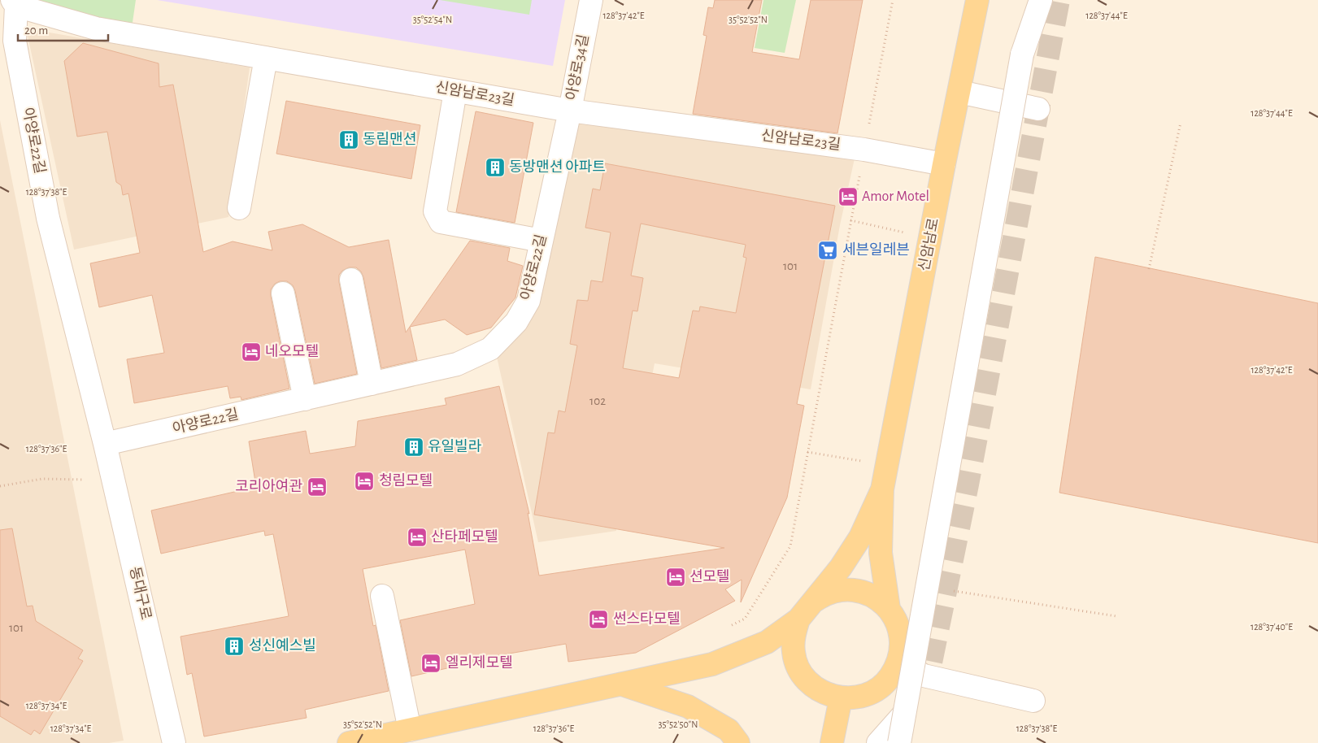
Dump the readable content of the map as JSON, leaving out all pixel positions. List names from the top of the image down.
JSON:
{
  "streets": {
    "main road": ["신암남로"],
    "street": [
      "아양로34길",
      "신암남로23길",
      "아양로22길",
      "동대구로"
    ]
  },
  "crossings": [
    ["아양로34길", "신암남로23길"],
    ["아양로34길", "아양로22길"],
    ["신암남로23길", "아양로22길"],
    ["신암남로23길", "신암남로"],
    ["아양로22길", "동대구로"]
  ],
  "places": {
    "building": [
      "동림맨션",
      "동방맨션 아파트",
      "유일빌라",
      "성신예스빌"
    ],
    "hotel": [
      "Amor Motel",
      "네오모텔",
      "청림모텔",
      "코리아여관",
      "산타페모텔",
      "션모텔",
      "썬스타모텔",
      "엘리제모텔"
    ],
    "supermarket": ["세븐일레븐"]
  },
  "house_numbers": ["101", "102", "101"],
  "scale_bar": "20 m",
  "coordinates": [
    "128°37'44\"E",
    "128°37'42\"E",
    "35°52'54\"N",
    "35°52'52\"N",
    "128°37'38\"E",
    "128°37'36\"E",
    "128°37'40\"E",
    "128°37'34\"E",
    "35°52'50\"N"
  ]
}
